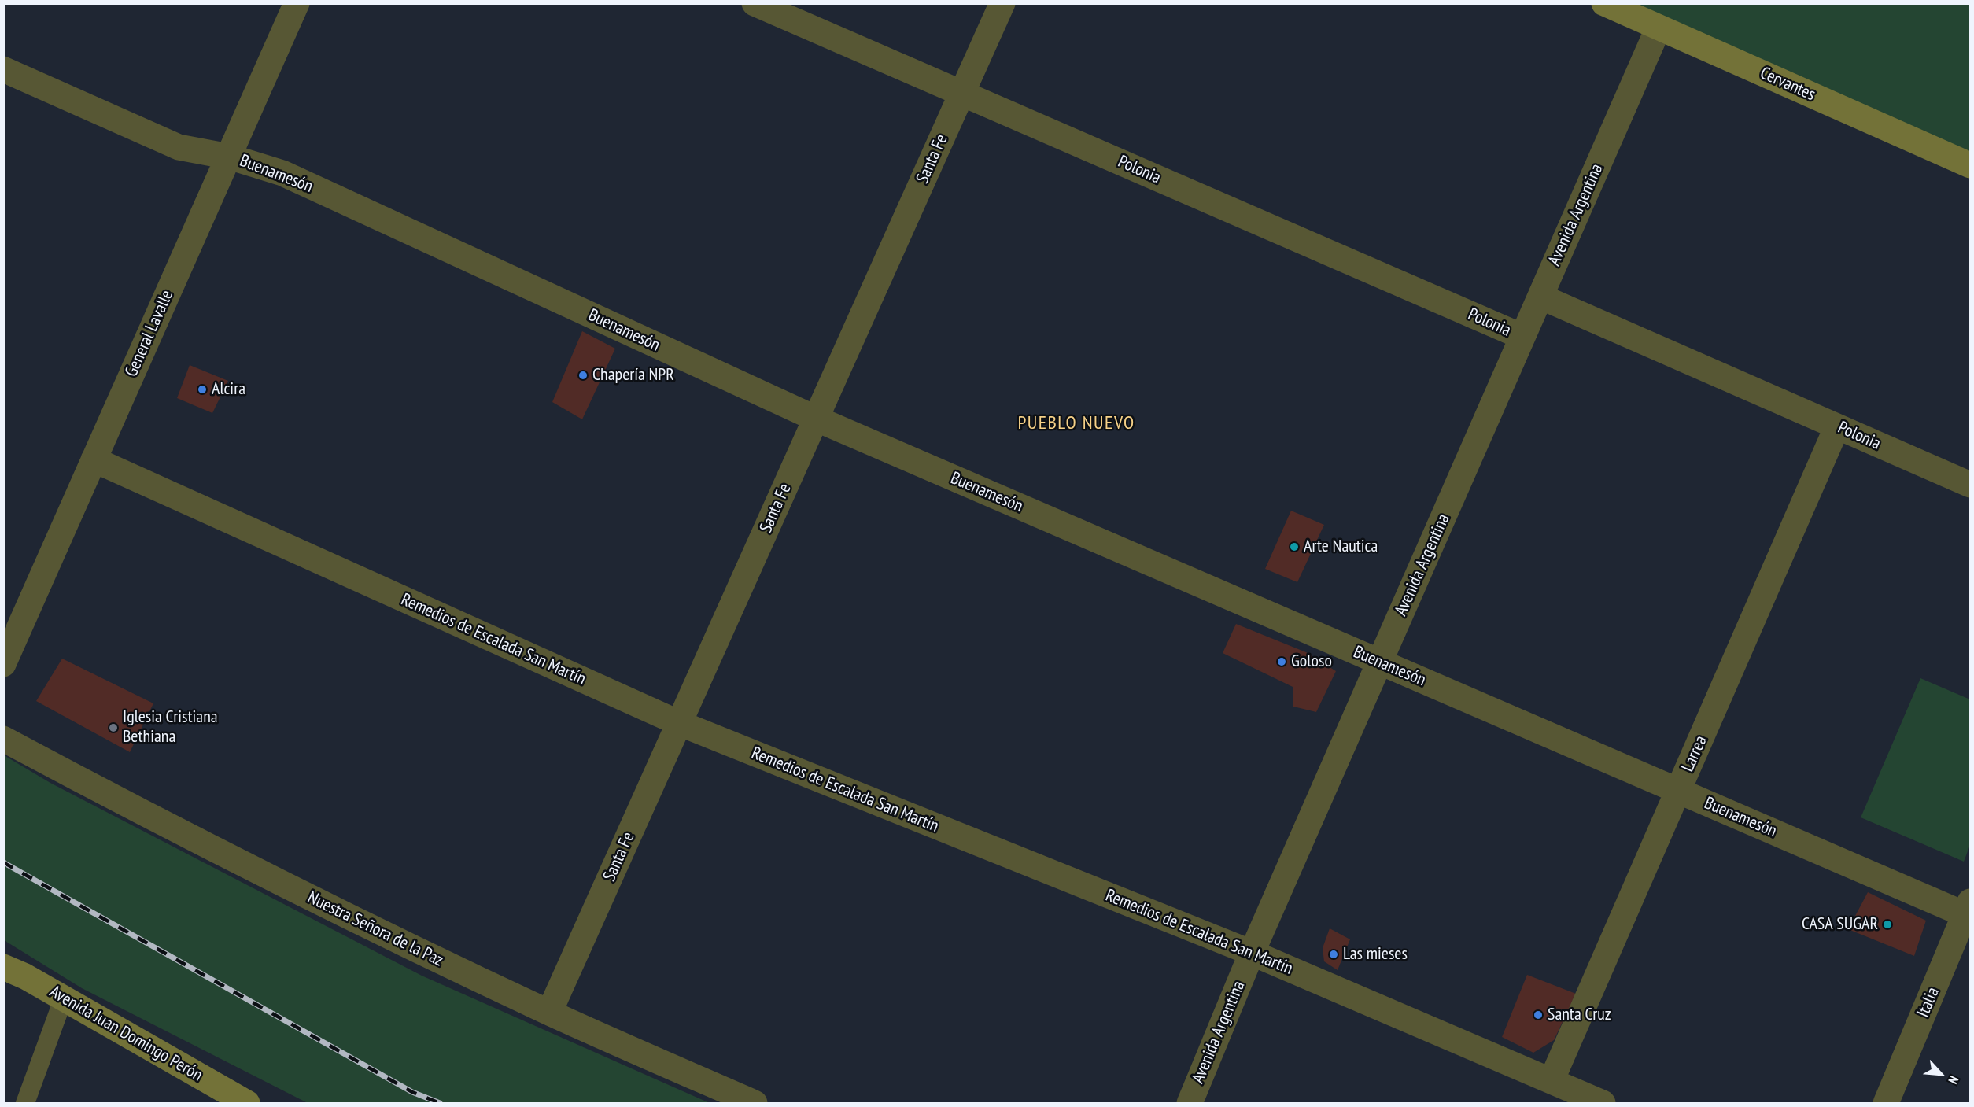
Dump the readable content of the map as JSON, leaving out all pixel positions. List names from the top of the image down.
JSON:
{
  "streets": {
    "main road": ["Cervantes", "Avenida Juan Domingo Perón"],
    "street": [
      "Santa Fe",
      "Polonia",
      "Buenamesón",
      "Avenida Argentina",
      "General Lavalle",
      "Remedios de Escalada San Martín",
      "Larrea",
      "Nuestra Señora de la Paz",
      "Italia"
    ]
  },
  "crossings": [
    ["Cervantes", "Avenida Argentina"],
    ["Santa Fe", "Polonia"],
    ["Santa Fe", "Buenamesón"],
    ["Santa Fe", "Remedios de Escalada San Martín"],
    ["Santa Fe", "Nuestra Señora de la Paz"],
    ["Polonia", "Avenida Argentina"],
    ["Polonia", "Larrea"],
    ["Buenamesón", "Avenida Argentina"],
    ["Buenamesón", "General Lavalle"],
    ["Buenamesón", "Larrea"],
    ["Buenamesón", "Italia"],
    ["Avenida Argentina", "Remedios de Escalada San Martín"],
    ["General Lavalle", "Remedios de Escalada San Martín"],
    ["Remedios de Escalada San Martín", "Larrea"]
  ],
  "districts": ["PUEBLO NUEVO"],
  "places": [
    "Chapería NPR",
    "Alcira",
    "Arte Nautica",
    "Goloso",
    "Iglesia Cristiana Bethiana",
    "CASA SUGAR",
    "Las mieses",
    "Santa Cruz"
  ],
  "north": "bottom right"
}
